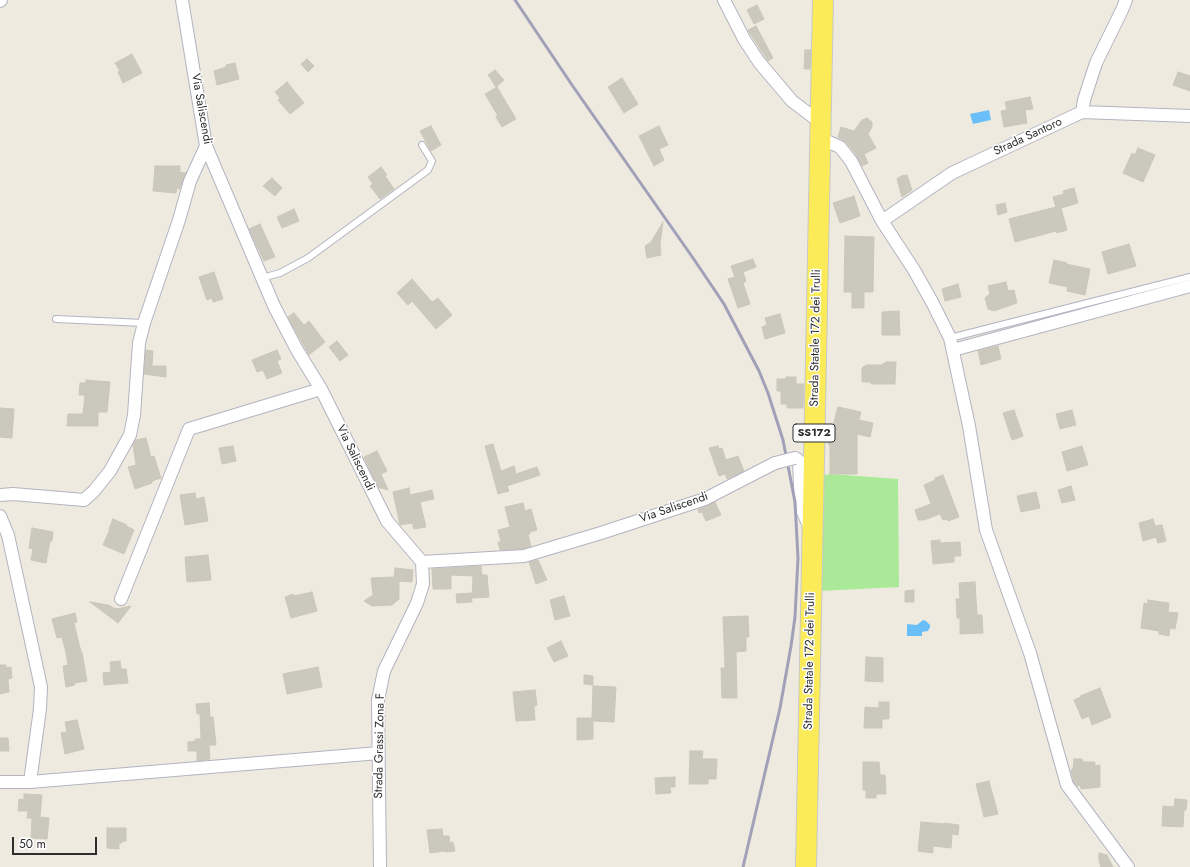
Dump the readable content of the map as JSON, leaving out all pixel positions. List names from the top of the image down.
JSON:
{
  "streets": {
    "main road": ["Strada Statale 172 dei Trulli", "SS172"],
    "street": ["Via Saliscendi", "Strada Santoro", "Strada Grassi Zona F"]
  },
  "crossings": [
    ["Via Saliscendi", "Strada Statale 172 dei Trulli"],
    ["Via Saliscendi", "Strada Grassi Zona F"]
  ],
  "scale_bar": "50 m"
}
